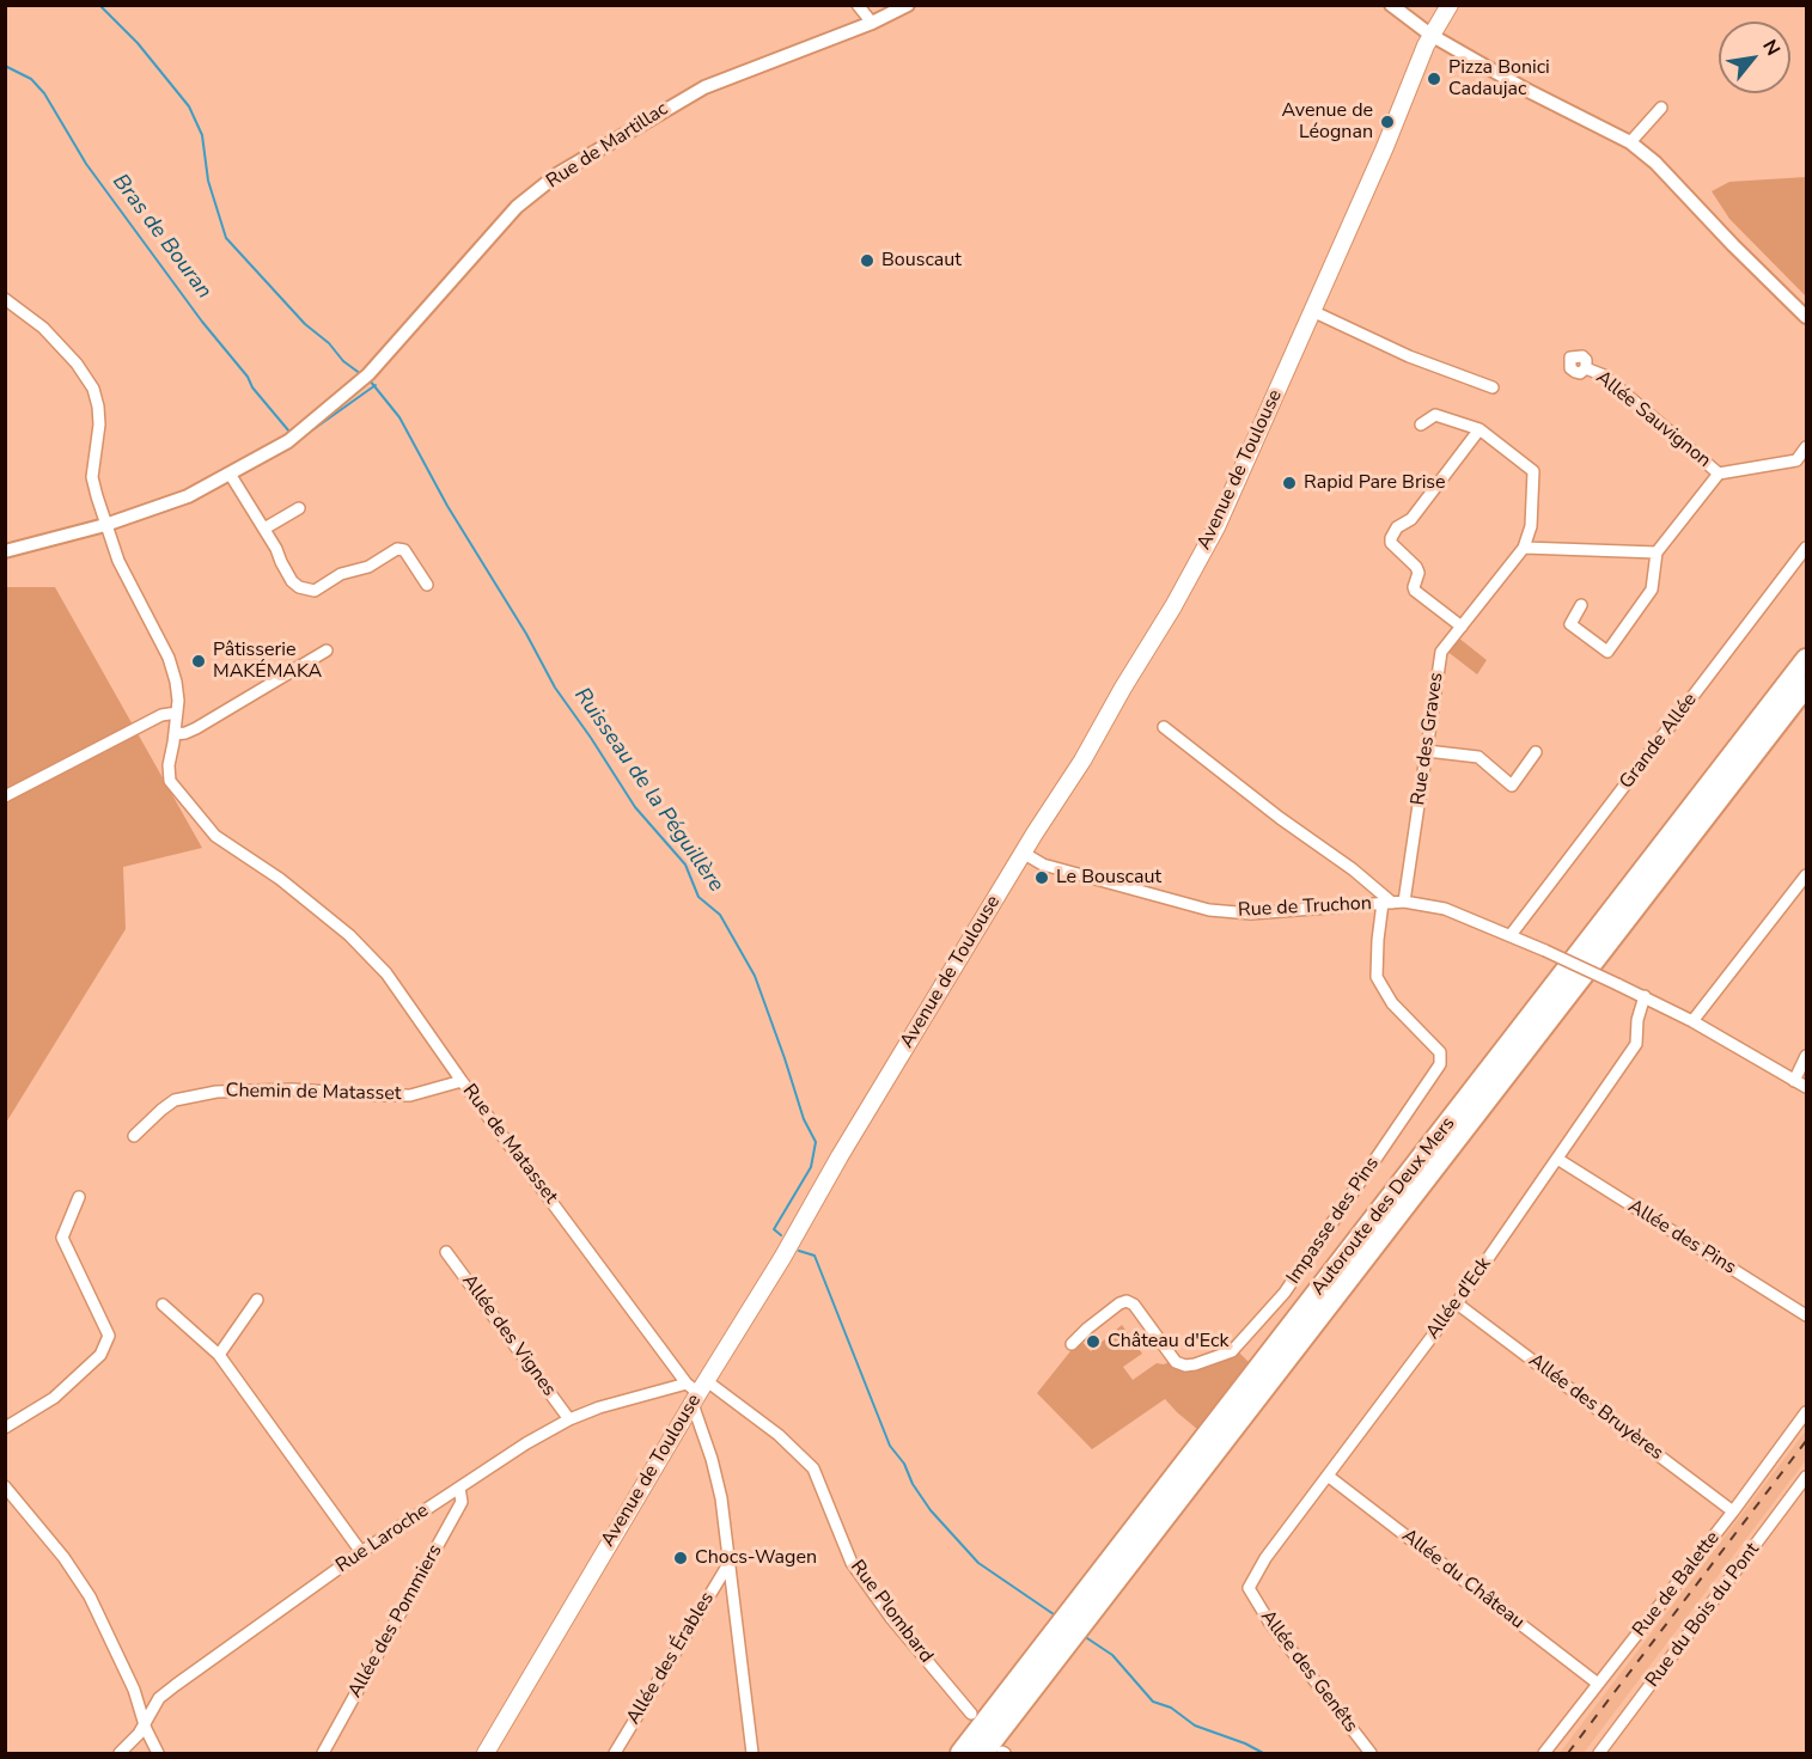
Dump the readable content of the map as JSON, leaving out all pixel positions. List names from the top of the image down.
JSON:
{
  "streets": {
    "highway": ["Autoroute des Deux Mers"],
    "main road": ["Avenue de Toulouse"],
    "street": [
      "Rue de Martillac",
      "Allée Sauvignon",
      "Rue des Graves",
      "Grande Allée",
      "Rue de Truchon",
      "Chemin de Matasset",
      "Rue de Matasset",
      "Impasse des Pins",
      "Allée des Pins",
      "Allée d'Eck",
      "Allée des Vignes",
      "Allée des Bruyères",
      "Rue Laroche",
      "Allée du Château",
      "Rue de Balette",
      "Rue Plombard",
      "Rue du Bois du Pont",
      "Allée des Pommiers",
      "Allée des Érables",
      "Allée des Genêts"
    ]
  },
  "crossings": [
    ["Rue de Martillac", "Rue de Matasset"],
    ["Avenue de Toulouse", "Rue de Truchon"],
    ["Avenue de Toulouse", "Rue de Matasset"],
    ["Avenue de Toulouse", "Rue Laroche"],
    ["Avenue de Toulouse", "Rue Plombard"],
    ["Rue des Graves", "Rue de Truchon"],
    ["Rue des Graves", "Impasse des Pins"],
    ["Grande Allée", "Rue de Truchon"],
    ["Rue de Truchon", "Impasse des Pins"],
    ["Rue de Truchon", "Allée d'Eck"],
    ["Chemin de Matasset", "Rue de Matasset"],
    ["Rue de Matasset", "Rue Laroche"],
    ["Rue de Matasset", "Rue Plombard"],
    ["Allée des Pins", "Allée d'Eck"],
    ["Allée d'Eck", "Allée des Bruyères"],
    ["Allée d'Eck", "Allée du Château"],
    ["Allée d'Eck", "Allée des Genêts"],
    ["Allée des Vignes", "Rue Laroche"],
    ["Allée des Bruyères", "Rue de Balette"],
    ["Rue Laroche", "Rue Plombard"],
    ["Rue Laroche", "Allée des Pommiers"],
    ["Allée du Château", "Rue de Balette"]
  ],
  "water": ["Bras de Bouran", "Ruisseau de la Péguillère"],
  "places": [
    "Pizza Bonici Cadaujac",
    "Avenue de Léognan",
    "Bouscaut",
    "Rapid Pare Brise",
    "Pâtisserie MAKÉMAKA",
    "Le Bouscaut",
    "Château d'Eck",
    "Chocs-Wagen"
  ],
  "north": "top right"
}
